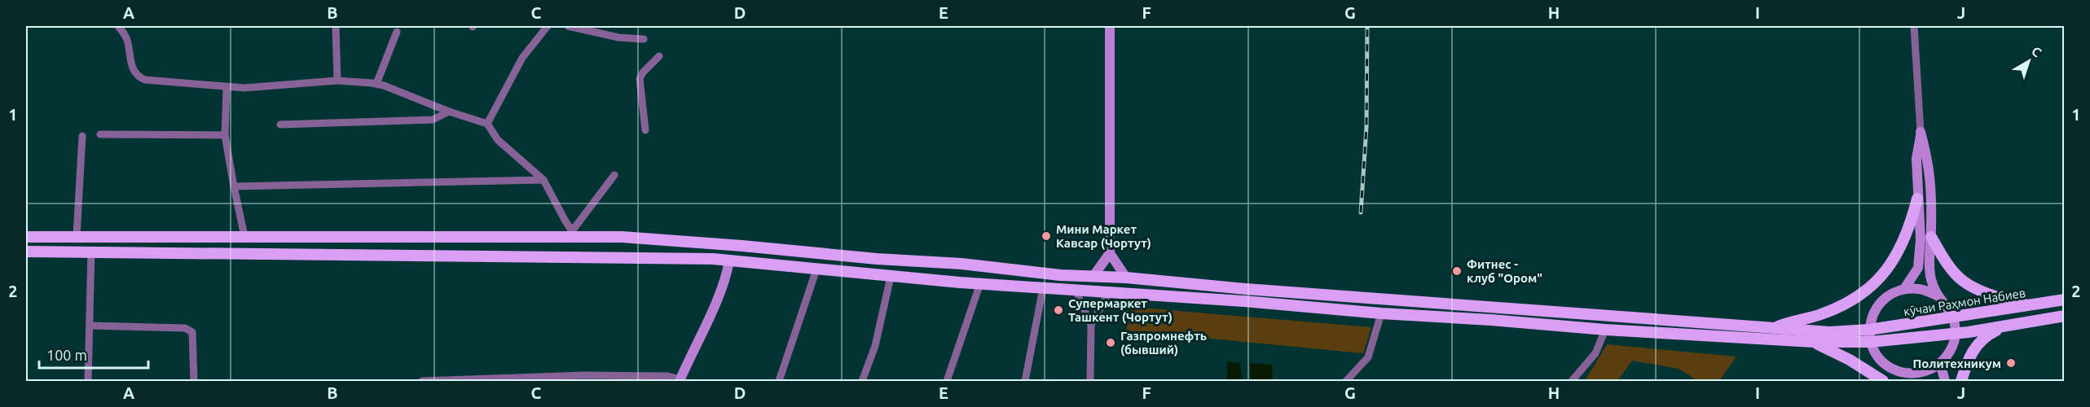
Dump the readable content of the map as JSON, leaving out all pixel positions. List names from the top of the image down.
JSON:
{
  "streets": {
    "main road": ["кӯчаи Раҳмон Набиев"]
  },
  "places": [
    "Мини Маркет Кавсар (Чортут)",
    "Фитнес - клуб \"Ором\"",
    "Супермаркет Ташкент (Чортут)",
    "Газпромнефть (бывший)",
    "Политехникум"
  ],
  "scale_bar": "100 m",
  "north": "top right",
  "grid": {
    "columns": [
      "A",
      "B",
      "C",
      "D",
      "E",
      "F",
      "G",
      "H",
      "I",
      "J"
    ],
    "rows": ["1", "2"]
  }
}
